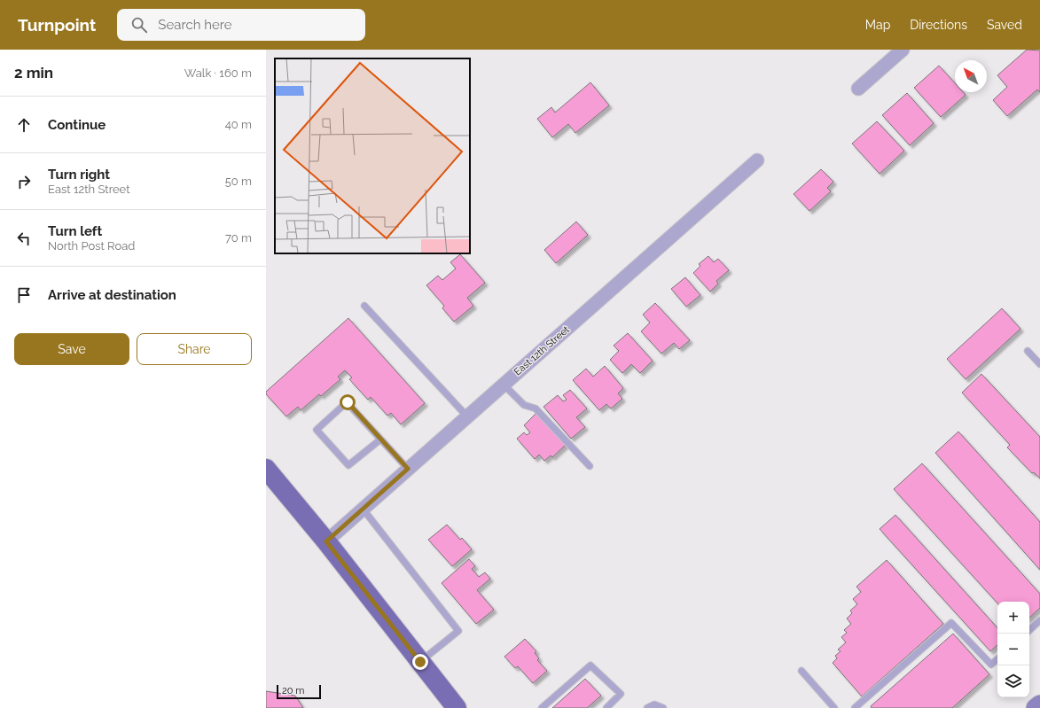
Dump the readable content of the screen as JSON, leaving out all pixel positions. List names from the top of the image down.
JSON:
{
  "streets": {
    "street": ["East 12th Street"]
  },
  "scale_bar": "20 m",
  "north": "top left",
  "page": {
    "header": "Turnpoint",
    "search": "Search here",
    "nav": ["Map", "Directions", "Saved"],
    "heading": ["2 min", "Walk · 160 m"],
    "list": [
      ["Continue", "40 m"],
      ["Turn right", "East 12th Street", "50 m"],
      ["Turn left", "North Post Road", "70 m"],
      "Arrive at destination"
    ],
    "buttons": ["Save", "Share"],
    "map_buttons": ["+", "−"],
    "scale": "20 m"
  }
}
